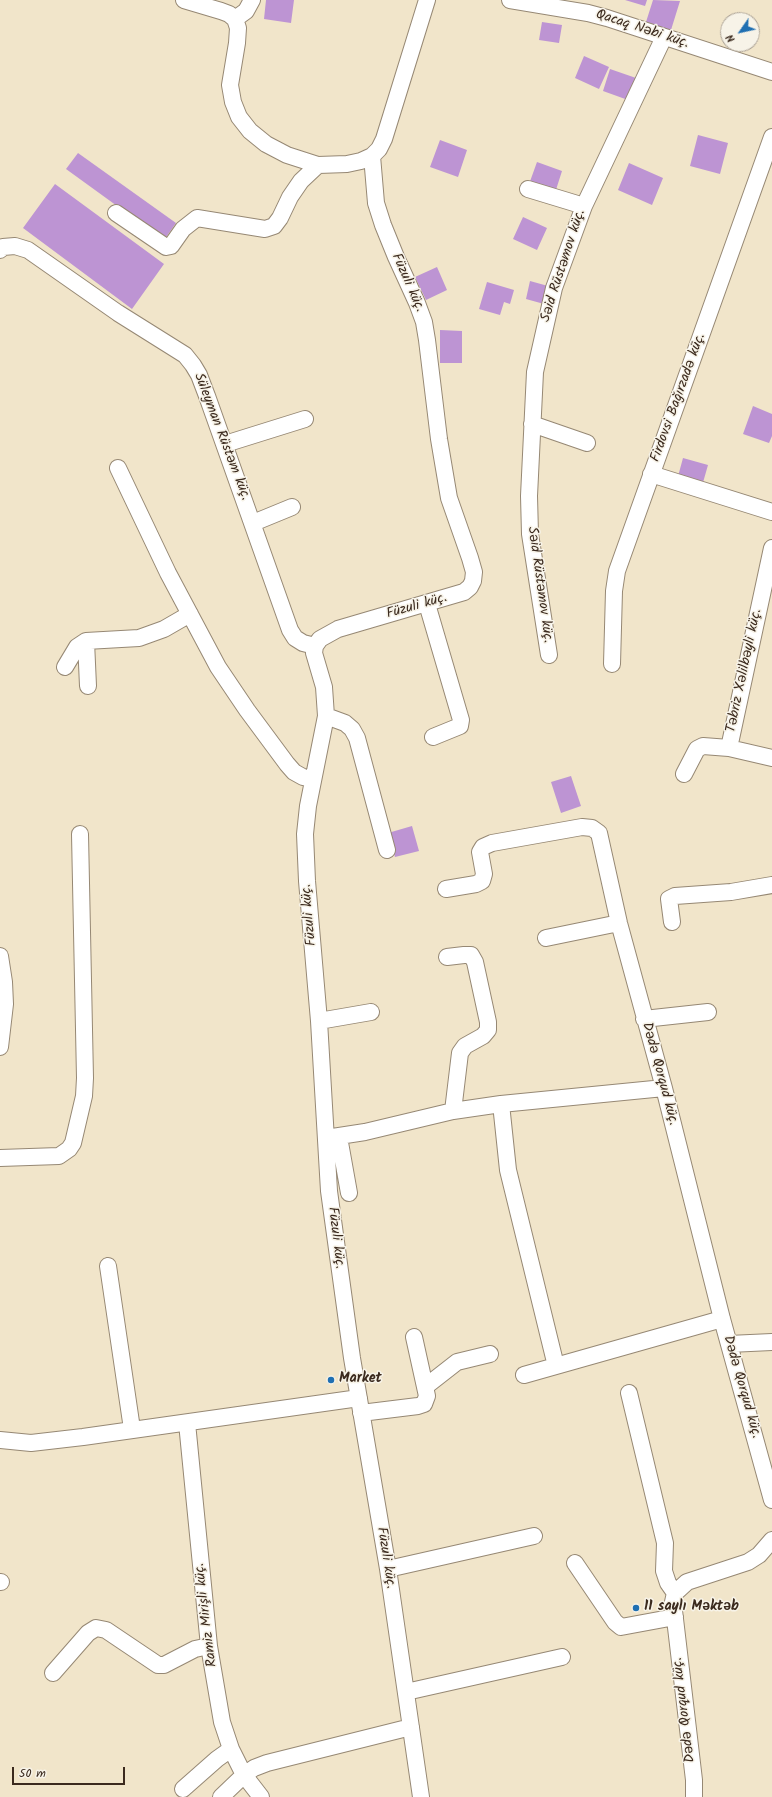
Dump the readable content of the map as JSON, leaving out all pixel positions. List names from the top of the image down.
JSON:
{
  "streets": {
    "street": [
      "Qacaq Nəbi küç.",
      "Səid Rüstəmov küç.",
      "Füzuli küç.",
      "Firdovsi Bağırzadə küç.",
      "Süleyman Rüstəm küç.",
      "Təbriz Xəlilbəyli küç.",
      "Dədə Qorqud küç.",
      "Ramiz Mirişli küç."
    ]
  },
  "crossings": [
    ["Qacaq Nəbi küç.", "Səid Rüstəmov küç."],
    ["Füzuli küç.", "Süleyman Rüstəm küç."]
  ],
  "places": ["Market", "11 saylı Məktəb"],
  "scale_bar": "50 m",
  "north": "bottom left"
}
